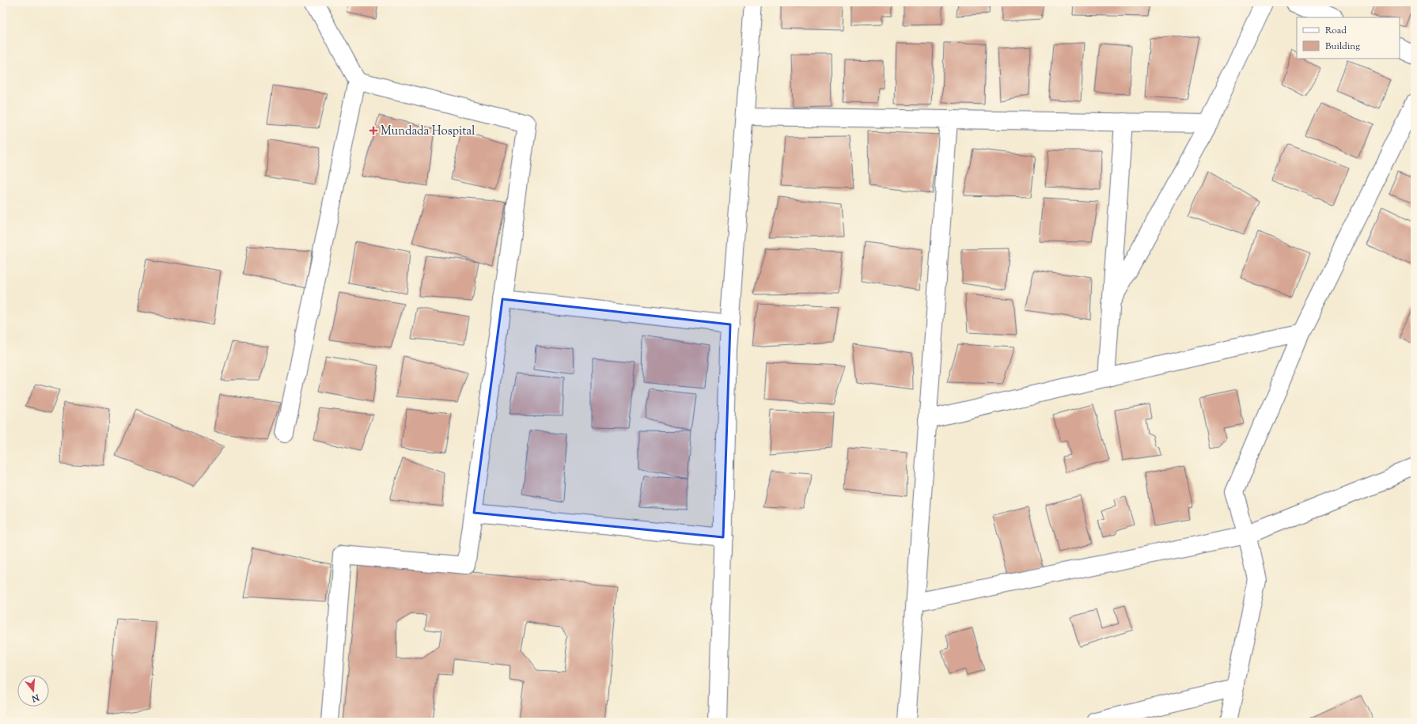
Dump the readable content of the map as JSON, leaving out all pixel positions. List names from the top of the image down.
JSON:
{
  "places": {
    "health": ["Mundada Hospital"]
  },
  "legend": ["Road", "Building"],
  "north": "bottom"
}
